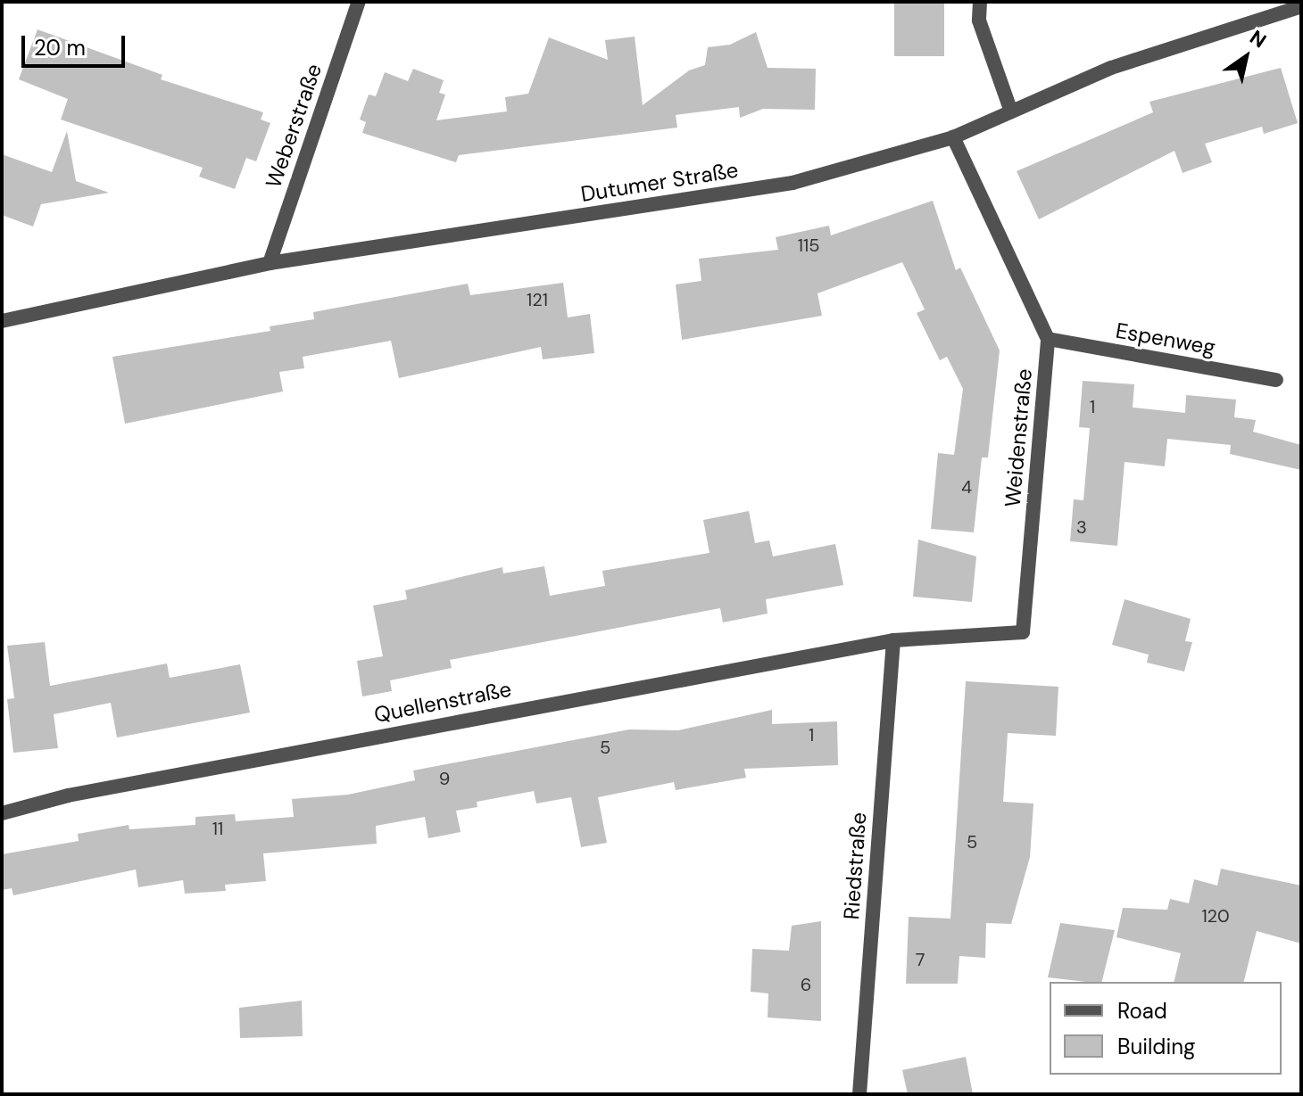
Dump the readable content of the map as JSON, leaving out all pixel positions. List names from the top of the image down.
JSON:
{
  "streets": {
    "street": [
      "Weberstraße",
      "Dutumer Straße",
      "Espenweg",
      "Weidenstraße",
      "Quellenstraße",
      "Riedstraße"
    ]
  },
  "crossings": [
    ["Weberstraße", "Dutumer Straße"],
    ["Dutumer Straße", "Weidenstraße"],
    ["Espenweg", "Weidenstraße"],
    ["Weidenstraße", "Quellenstraße"],
    ["Weidenstraße", "Riedstraße"],
    ["Quellenstraße", "Riedstraße"]
  ],
  "house_numbers": [
    "115",
    "121",
    "1",
    "4",
    "3",
    "1",
    "5",
    "9",
    "11",
    "5",
    "120",
    "7",
    "6"
  ],
  "legend": ["Road", "Building"],
  "scale_bar": "20 m",
  "north": "top right"
}
